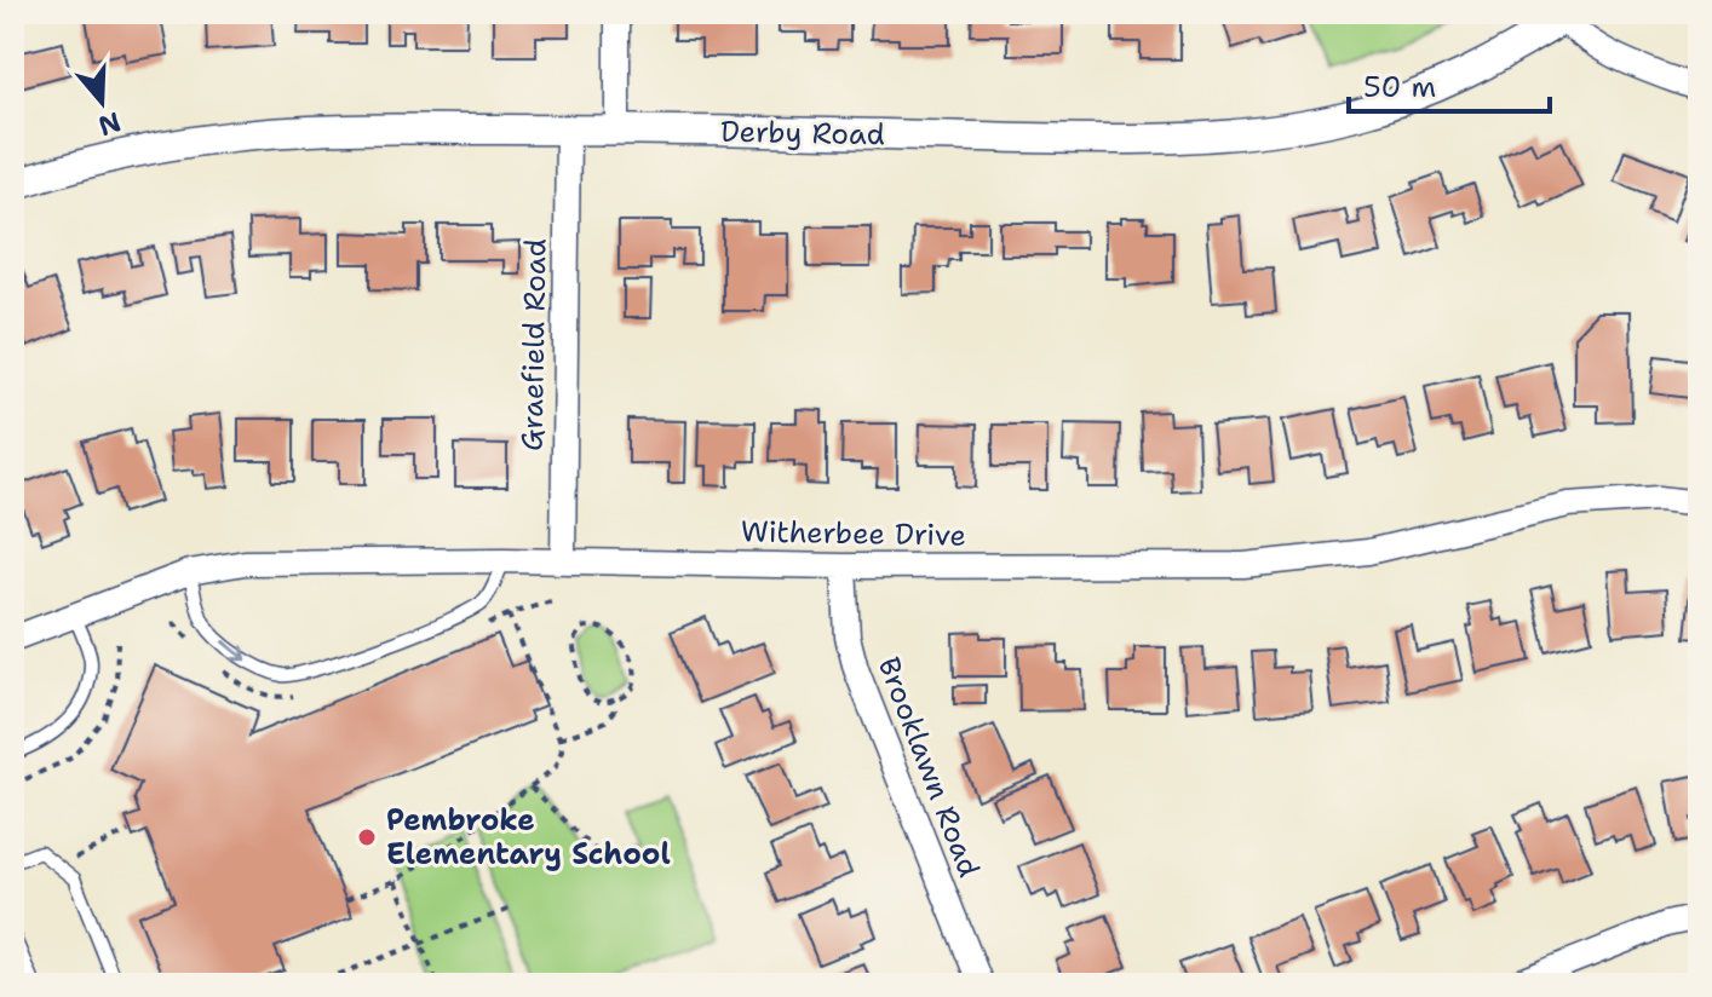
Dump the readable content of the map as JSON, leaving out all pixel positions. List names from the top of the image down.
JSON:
{
  "streets": {
    "street": [
      "Derby Road",
      "Graefield Road",
      "Witherbee Drive",
      "Brooklawn Road"
    ]
  },
  "crossings": [
    ["Derby Road", "Graefield Road"],
    ["Graefield Road", "Witherbee Drive"],
    ["Witherbee Drive", "Brooklawn Road"]
  ],
  "places": ["Pembroke Elementary School"],
  "scale_bar": "50 m",
  "north": "bottom"
}
